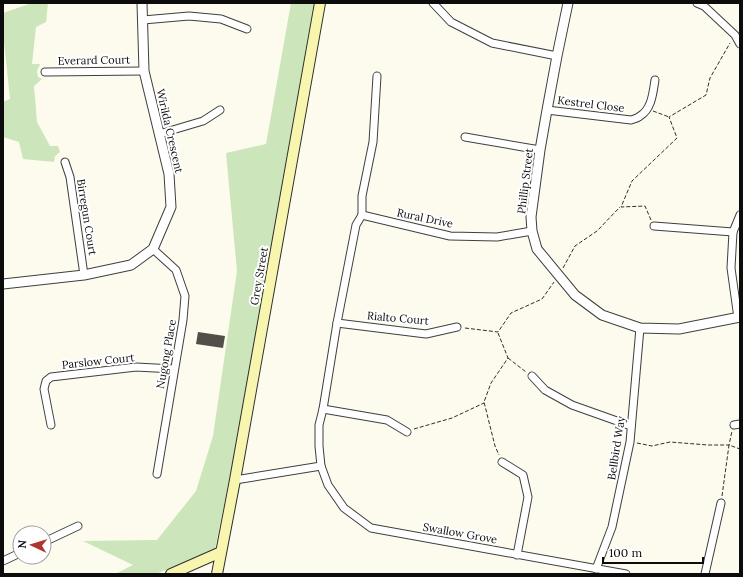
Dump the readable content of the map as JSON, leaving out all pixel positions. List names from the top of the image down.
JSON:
{
  "streets": {
    "main road": ["Grey Street"],
    "street": [
      "Everard Court",
      "Kestrel Close",
      "Wirilda Crescent",
      "Phillip Street",
      "Birregun Court",
      "Rural Drive",
      "Rialto Court",
      "Nugong Place",
      "Parslow Court",
      "Bellbird Way",
      "Swallow Grove"
    ]
  },
  "crossings": [
    ["Everard Court", "Wirilda Crescent"],
    ["Kestrel Close", "Phillip Street"],
    ["Wirilda Crescent", "Nugong Place"],
    ["Phillip Street", "Rural Drive"],
    ["Phillip Street", "Bellbird Way"],
    ["Rural Drive", "Swallow Grove"],
    ["Rialto Court", "Swallow Grove"],
    ["Nugong Place", "Parslow Court"],
    ["Bellbird Way", "Swallow Grove"]
  ],
  "scale_bar": "100 m",
  "north": "left"
}
